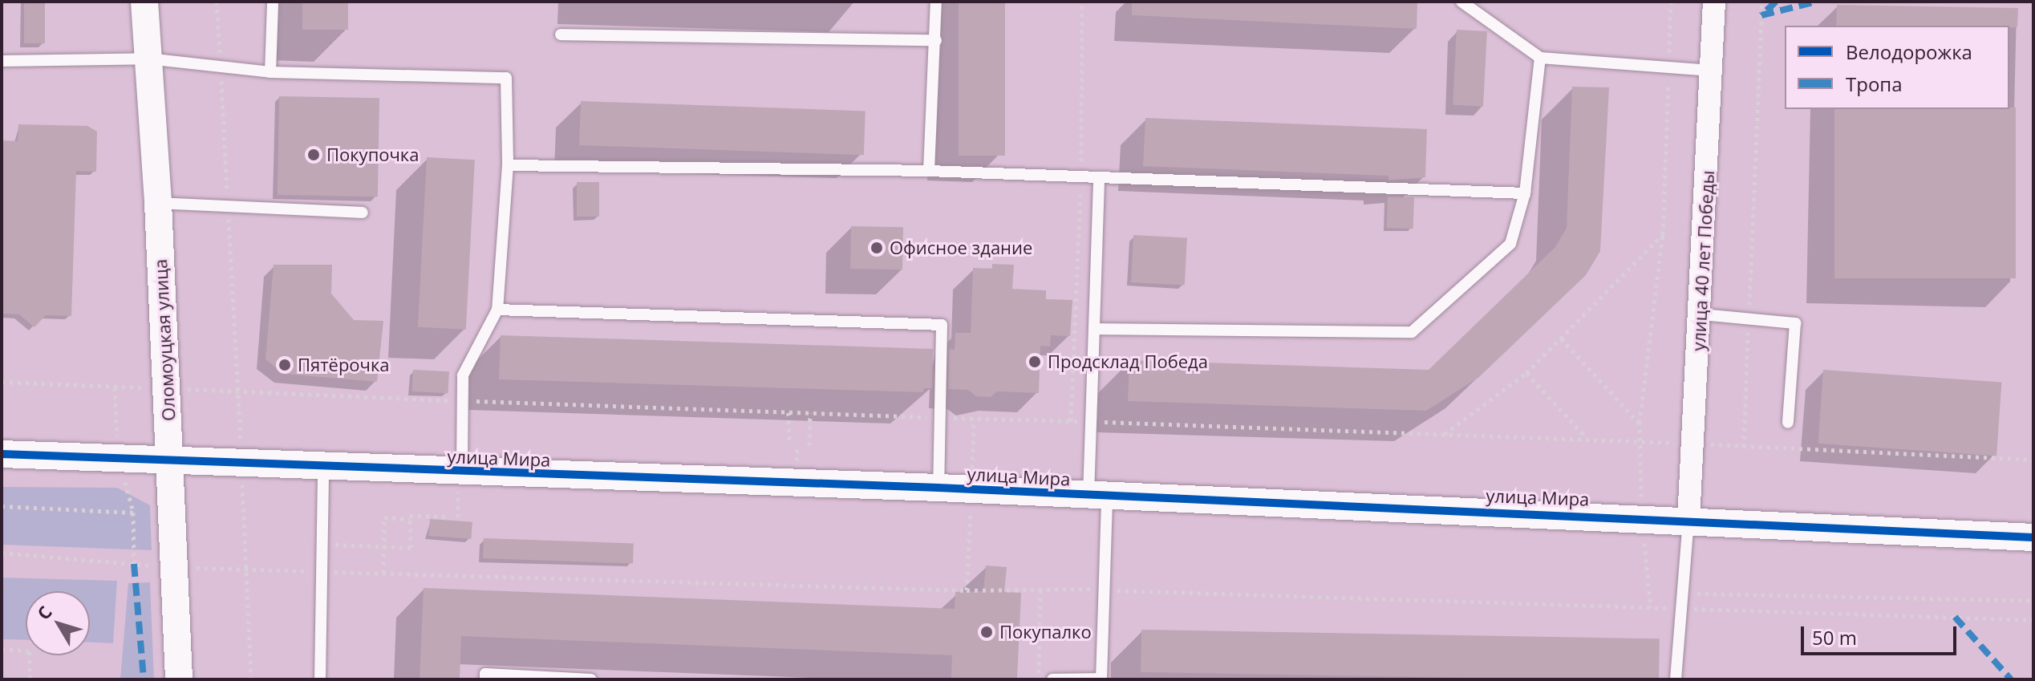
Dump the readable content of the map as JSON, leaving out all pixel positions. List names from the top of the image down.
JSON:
{
  "streets": {
    "street": ["улица 40 лет Победы", "Оломоуцкая улица", "улица Мира"]
  },
  "crossings": [
    ["улица 40 лет Победы", "улица Мира"],
    ["Оломоуцкая улица", "улица Мира"]
  ],
  "places": [
    "Покупочка",
    "Офисное здание",
    "Продсклад Победа",
    "Пятёрочка",
    "Покупалко"
  ],
  "legend": ["Велодорожка", "Тропа"],
  "scale_bar": "50 m",
  "north": "top left"
}
